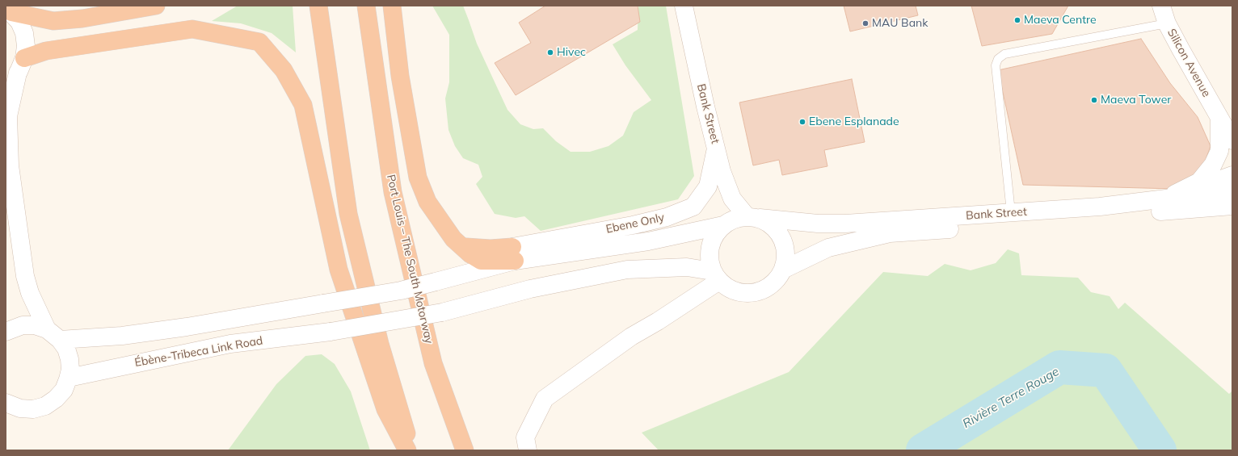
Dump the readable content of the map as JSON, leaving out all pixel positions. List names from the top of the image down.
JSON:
{
  "streets": {
    "highway": ["Port Louis – The South Motorway"],
    "street": [
      "Silicon Avenue",
      "Bank Street",
      "Ebene Only",
      "Ébène-Tribeca Link Road"
    ]
  },
  "crossings": [
    ["Bank Street", "Ebene Only"],
    ["Bank Street", "Ébène-Tribeca Link Road"]
  ],
  "water": ["Rivière Terre Rouge"],
  "places": [
    "Maeva Centre",
    "MAU Bank",
    "Hivec",
    "Maeva Tower",
    "Ebene Esplanade"
  ]
}
